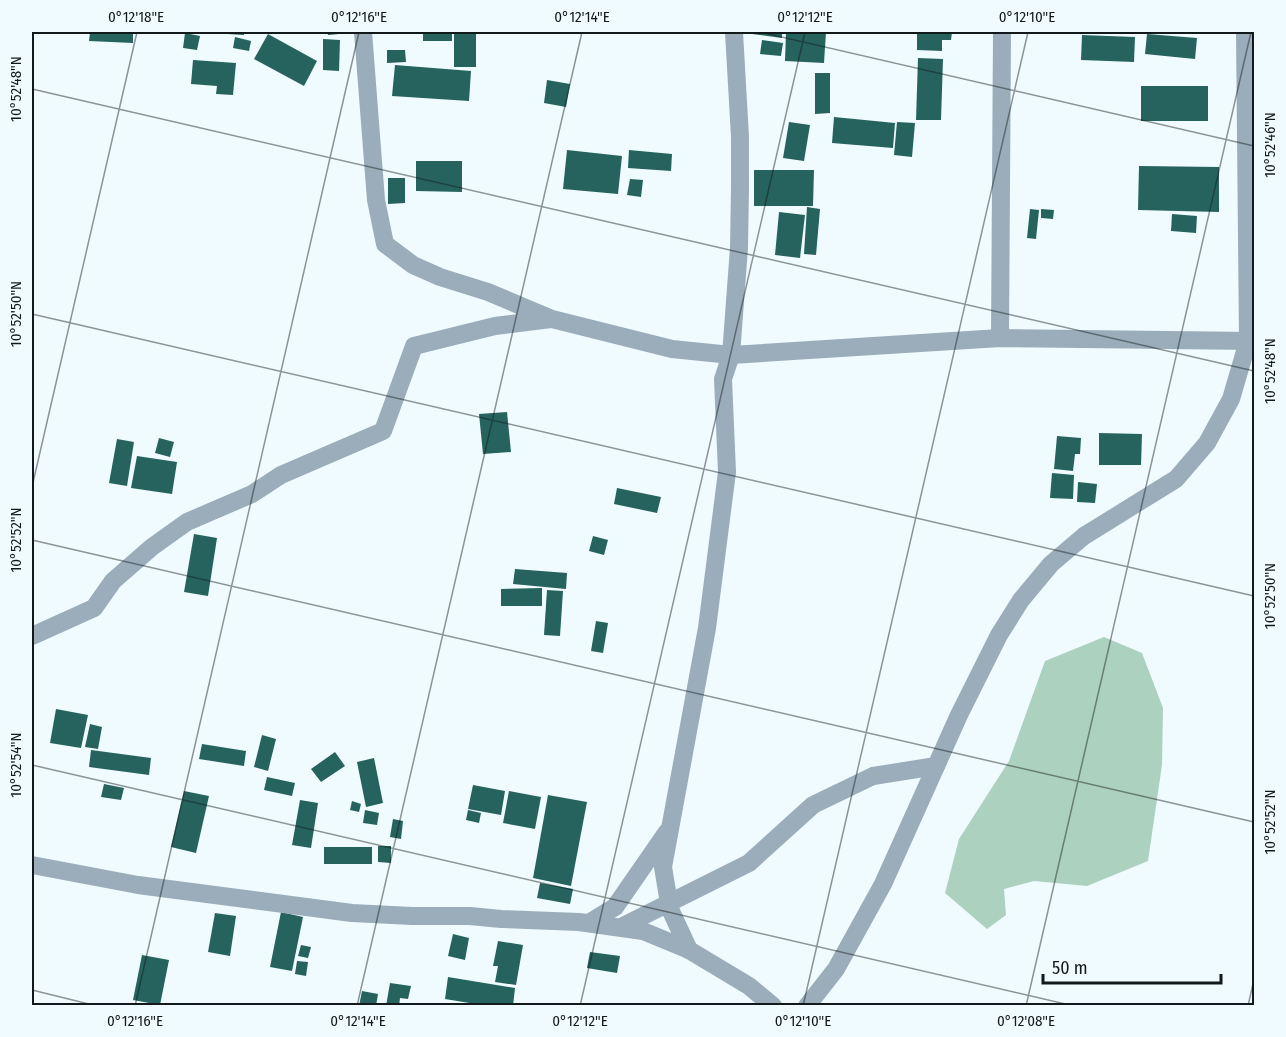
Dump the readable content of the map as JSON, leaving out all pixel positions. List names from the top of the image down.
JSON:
{
  "scale_bar": "50 m",
  "coordinates": [
    "0°12'18\"E",
    "0°12'16\"E",
    "0°12'14\"E",
    "0°12'12\"E",
    "0°12'10\"E",
    "10°52'48\"N",
    "10°52'46\"N",
    "10°52'50\"N",
    "10°52'52\"N",
    "10°52'54\"N",
    "0°12'08\"E"
  ]
}
